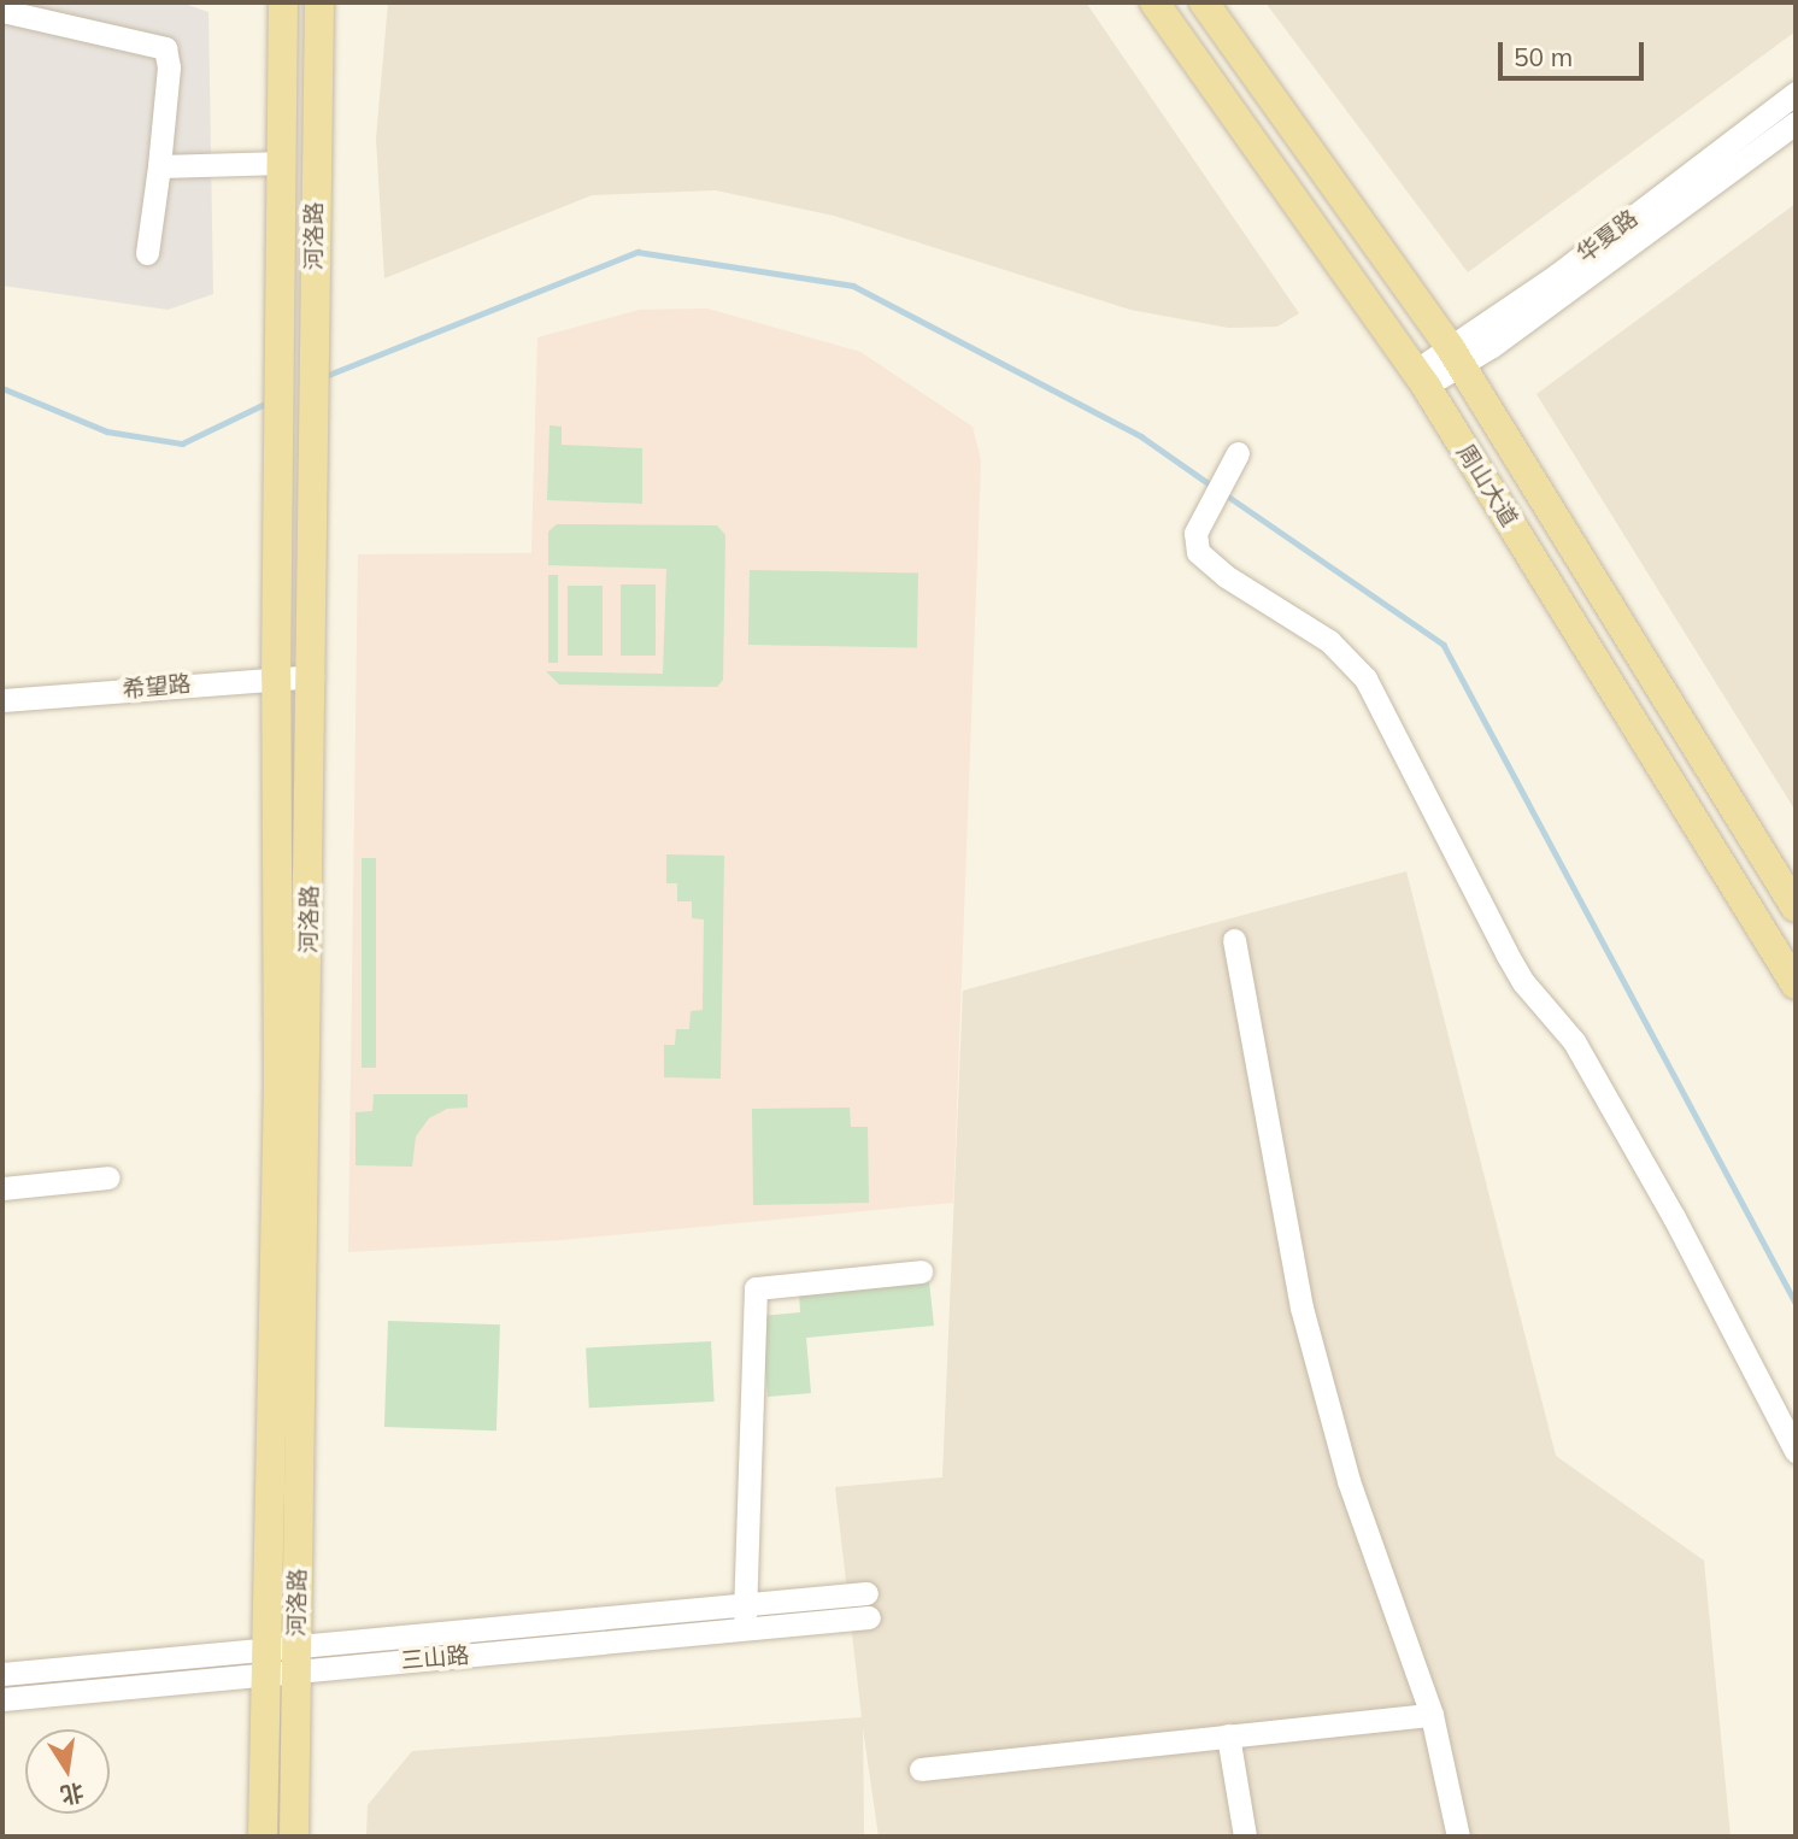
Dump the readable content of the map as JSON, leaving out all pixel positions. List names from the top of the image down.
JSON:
{
  "streets": {
    "main road": ["河洛路", "周山大道"],
    "street": ["华夏路", "希望路", "三山路"]
  },
  "crossings": [
    ["河洛路", "希望路"],
    ["河洛路", "三山路"],
    ["华夏路", "周山大道"]
  ],
  "scale_bar": "50 m",
  "north": "bottom"
}
